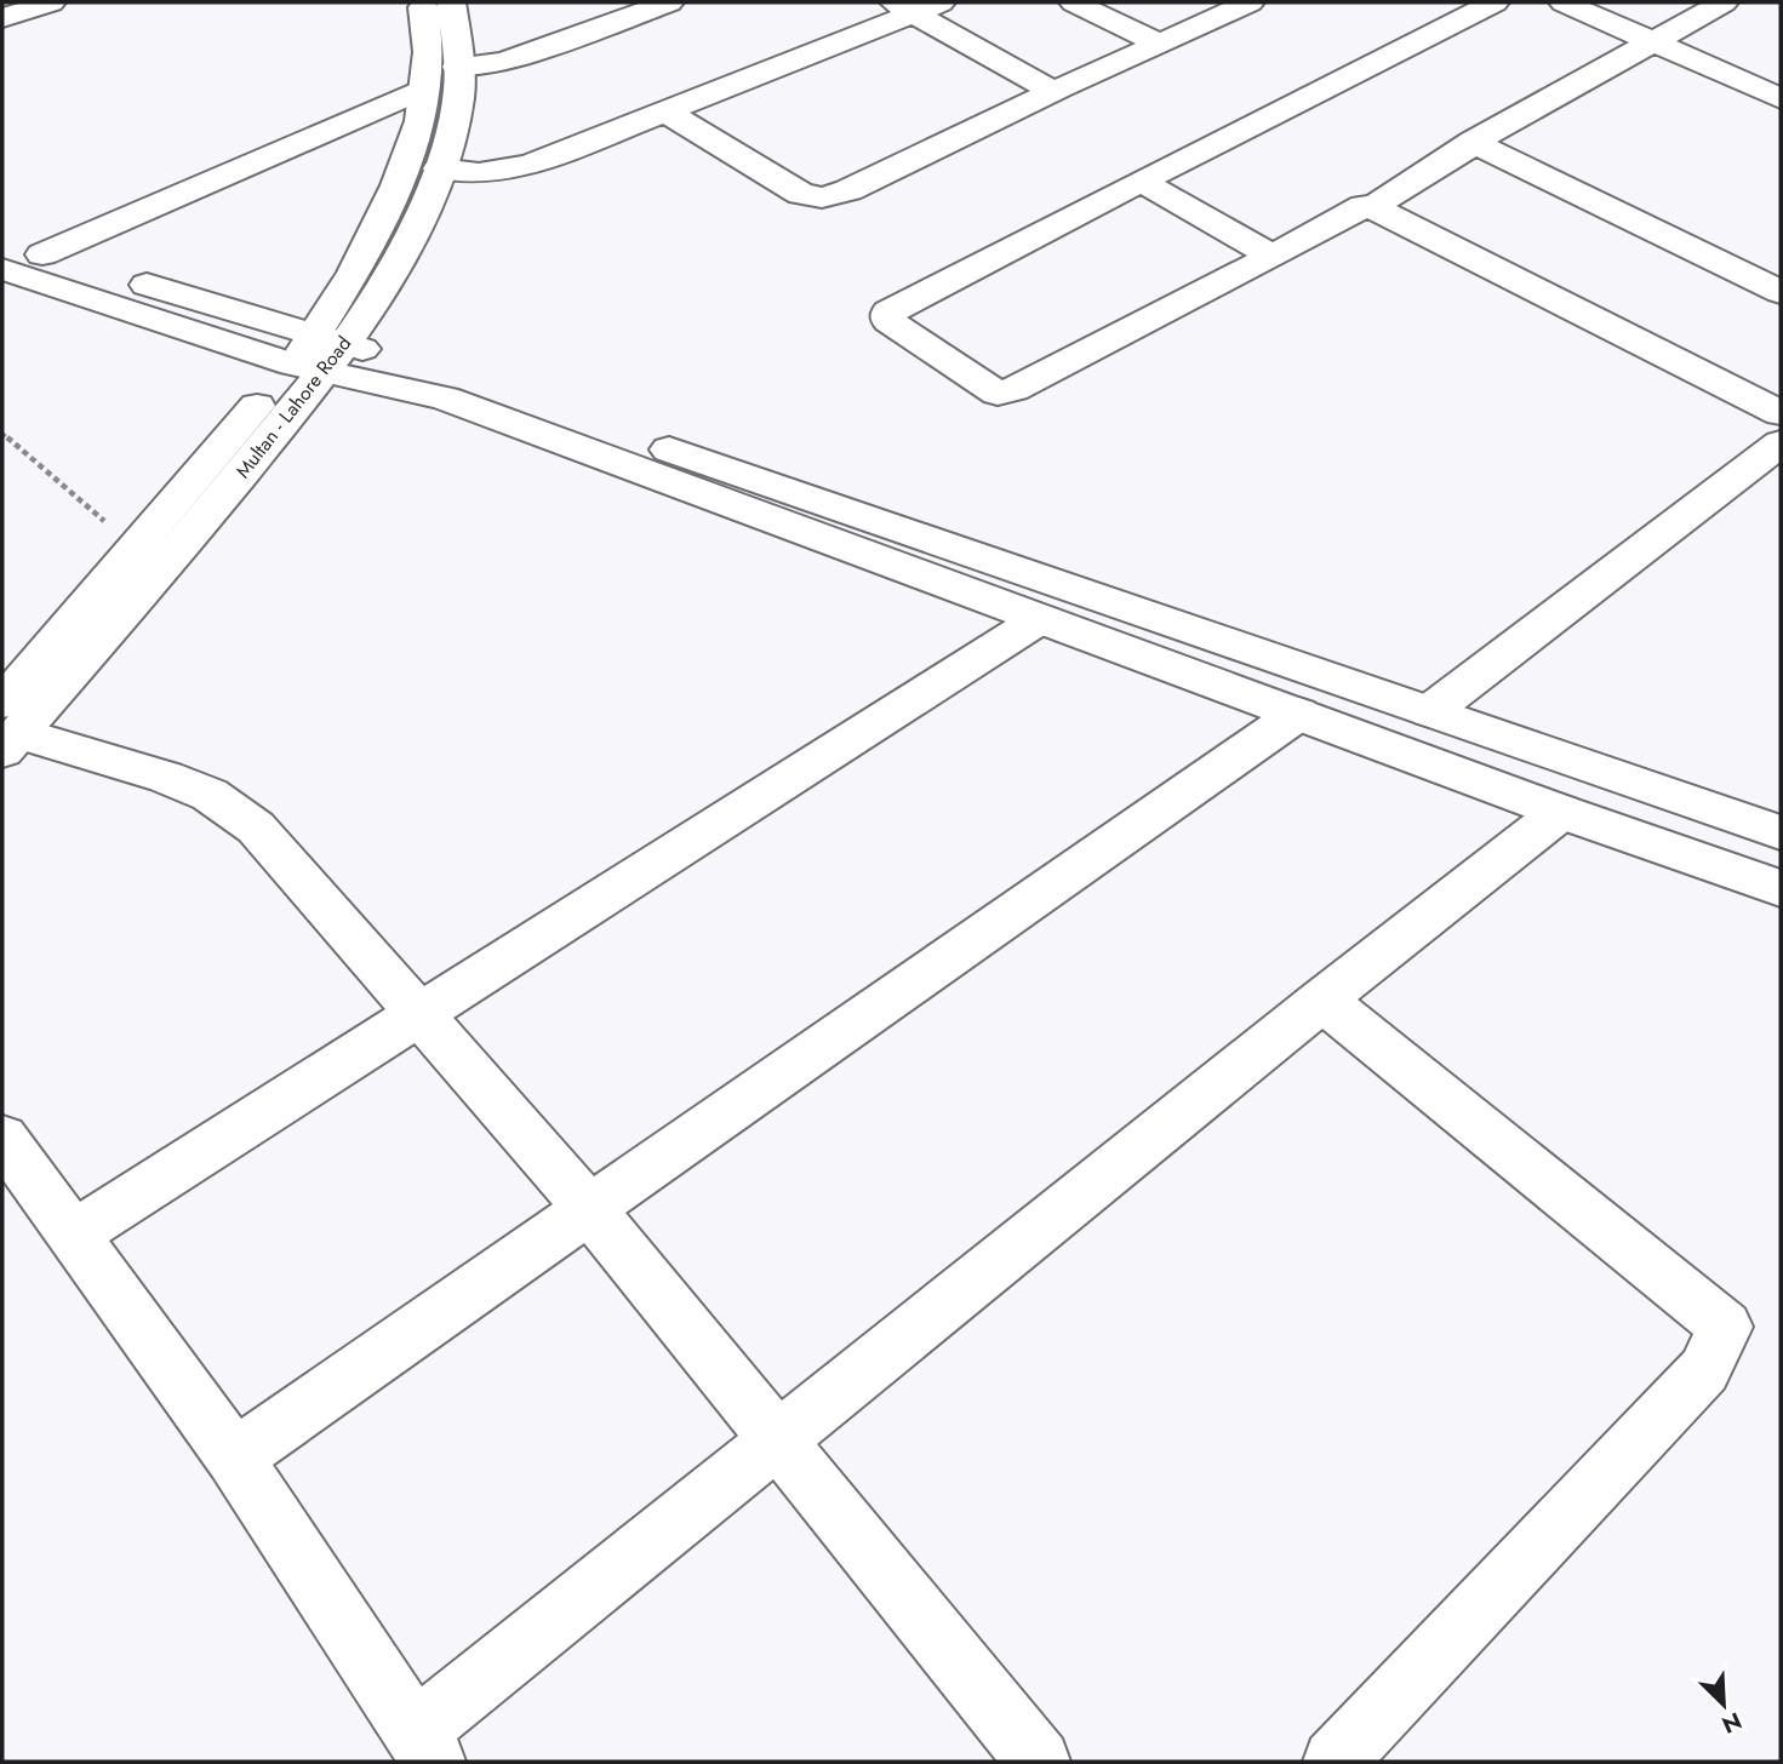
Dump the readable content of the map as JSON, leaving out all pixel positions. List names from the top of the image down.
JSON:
{
  "streets": {
    "street": ["Multan - Lahore Road"]
  },
  "north": "bottom right"
}
